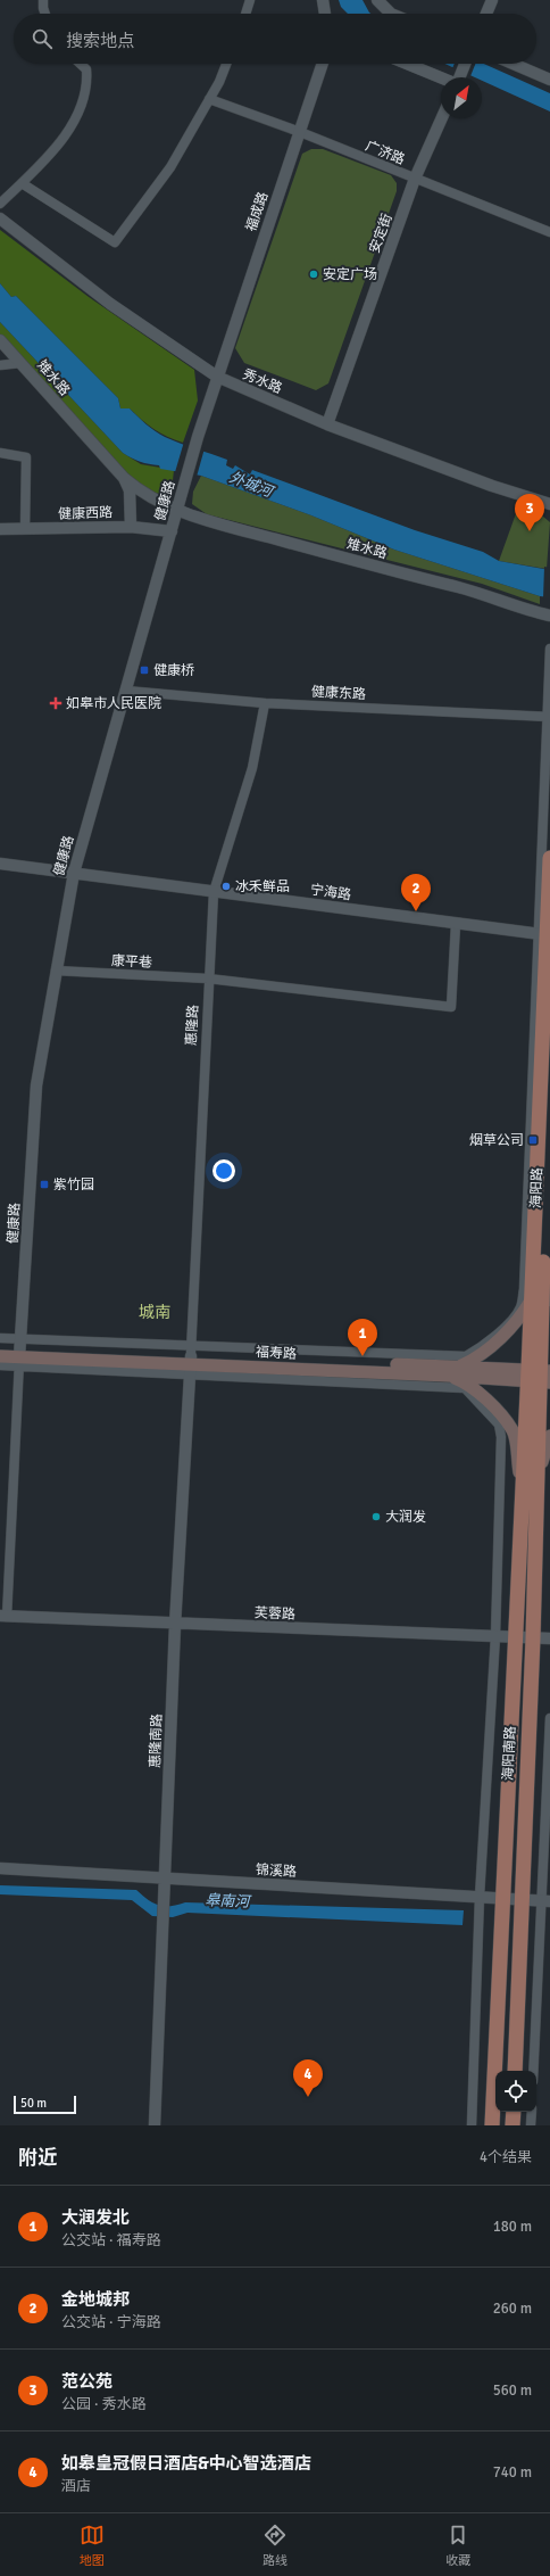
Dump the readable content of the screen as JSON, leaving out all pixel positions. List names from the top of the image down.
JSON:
{
  "streets": {
    "main road": ["海阳路", "福寿路", "海阳南路"],
    "street": [
      "广济路",
      "福成路",
      "安定街",
      "雉水路",
      "秀水路",
      "健康路",
      "健康西路",
      "健康东路",
      "宁海路",
      "康平巷",
      "惠隆路",
      "芙蓉路",
      "惠隆南路",
      "锦溪路"
    ]
  },
  "crossings": [
    ["广济路", "福成路"],
    ["广济路", "安定街"],
    ["福成路", "秀水路"],
    ["福成路", "健康路"],
    ["安定街", "秀水路"],
    ["雉水路", "健康路"],
    ["雉水路", "健康西路"],
    ["秀水路", "健康路"],
    ["健康路", "健康西路"],
    ["健康路", "健康东路"],
    ["健康路", "宁海路"],
    ["健康路", "康平巷"],
    ["健康路", "福寿路"],
    ["健康东路", "惠隆路"],
    ["宁海路", "康平巷"],
    ["宁海路", "惠隆路"],
    ["宁海路", "海阳路"],
    ["康平巷", "惠隆路"],
    ["惠隆路", "福寿路"],
    ["惠隆路", "惠隆南路"],
    ["海阳路", "福寿路"],
    ["海阳路", "海阳南路"],
    ["福寿路", "惠隆南路"],
    ["福寿路", "海阳南路"],
    ["芙蓉路", "惠隆南路"],
    ["芙蓉路", "海阳南路"],
    ["惠隆南路", "锦溪路"],
    ["海阳南路", "锦溪路"]
  ],
  "districts": ["城南"],
  "water": ["外城河", "皋南河"],
  "places": {
    "other": ["安定广场", "冰禾鲜品", "大润发"],
    "transit": ["健康桥", "烟草公司", "紫竹园"],
    "health": ["如皋市人民医院"]
  },
  "scale_bar": "50 m",
  "north": "top right",
  "page": {
    "search": "搜索地点",
    "pins": [
      "3",
      "2",
      "1",
      "4"
    ],
    "scale": "50 m",
    "heading": ["附近", "4个结果"],
    "list": [
      {
        "mark": "1",
        "name": "大润发北",
        "note": "公交站 · 福寿路",
        "value": "180 m"
      },
      {
        "mark": "2",
        "name": "金地城邦",
        "note": "公交站 · 宁海路",
        "value": "260 m"
      },
      {
        "mark": "3",
        "name": "范公苑",
        "note": "公园 · 秀水路",
        "value": "560 m"
      },
      {
        "mark": "4",
        "name": "如皋皇冠假日酒店&中心智选酒店",
        "note": "酒店",
        "value": "740 m"
      }
    ],
    "nav": ["地图", "路线", "收藏"]
  }
}
